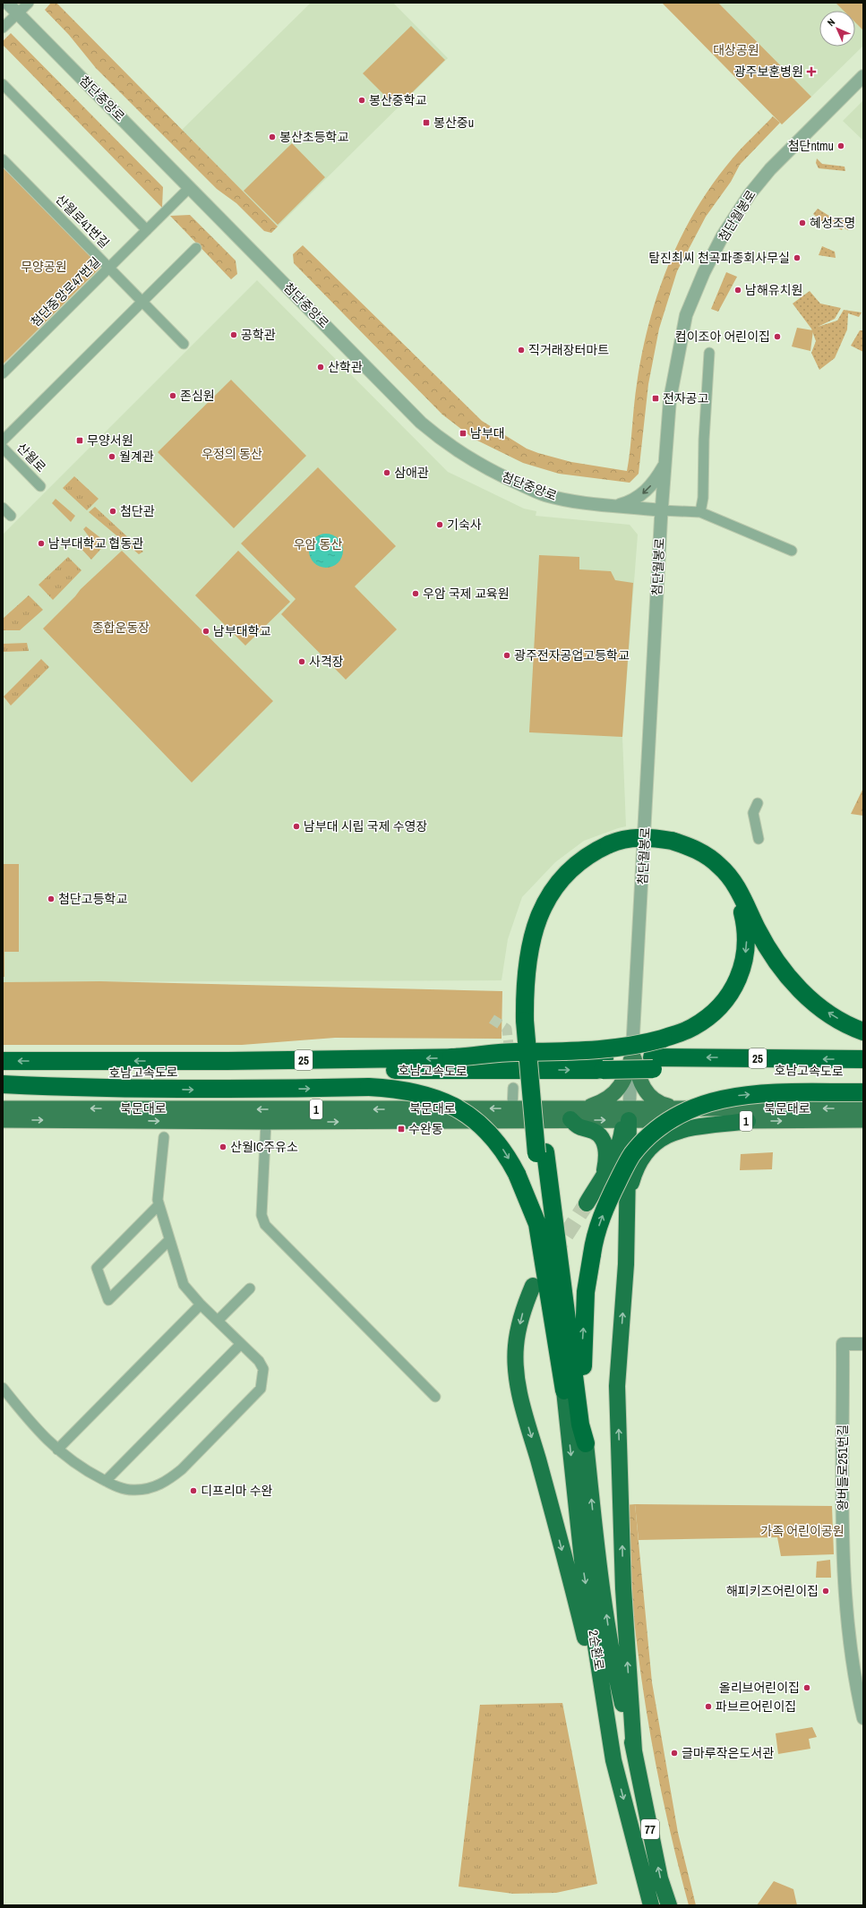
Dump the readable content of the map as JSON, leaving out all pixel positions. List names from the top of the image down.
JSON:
{
  "streets": {
    "highway": [
      "25",
      "호남고속도로",
      "2순환로",
      "77"
    ],
    "main road": ["북문대로", "1"],
    "street": [
      "첨단중앙로",
      "첨단월봉로",
      "산월로41번길",
      "첨단중앙로47번길",
      "산월로",
      "왕버들로251번길"
    ]
  },
  "crossings": [
    ["첨단중앙로", "첨단월봉로"],
    ["첨단중앙로", "첨단중앙로47번길"],
    ["첨단월봉로", "호남고속도로"],
    ["첨단월봉로", "북문대로"],
    ["산월로41번길", "첨단중앙로47번길"]
  ],
  "parks": [
    "대상공원",
    "무양공원",
    "우정의 동산",
    "우암 동산",
    "종합운동장",
    "가족 어린이공원"
  ],
  "places": {
    "health": ["광주보훈병원"],
    "other": [
      "봉산중학교",
      "봉산초등학교",
      "첨단ntmu",
      "혜성조명",
      "탐진최씨 천곡파종회사무실",
      "남해유치원",
      "공학관",
      "컴이조아 어린이집",
      "직거래장터마트",
      "산학관",
      "존심원",
      "월계관",
      "삼애관",
      "첨단관",
      "기숙사",
      "남부대학교 협동관",
      "우암 국제 교육원",
      "남부대학교",
      "광주전자공업고등학교",
      "사격장",
      "남부대 시립 국제 수영장",
      "첨단고등학교",
      "산월IC주유소",
      "디프리마 수완",
      "해피키즈어린이집",
      "올리브어린이집",
      "파브르어린이집",
      "글마루작은도서관"
    ],
    "transit": [
      "봉산중u",
      "전자공고",
      "남부대",
      "무양서원",
      "수완동"
    ]
  },
  "north": "top left"
}
